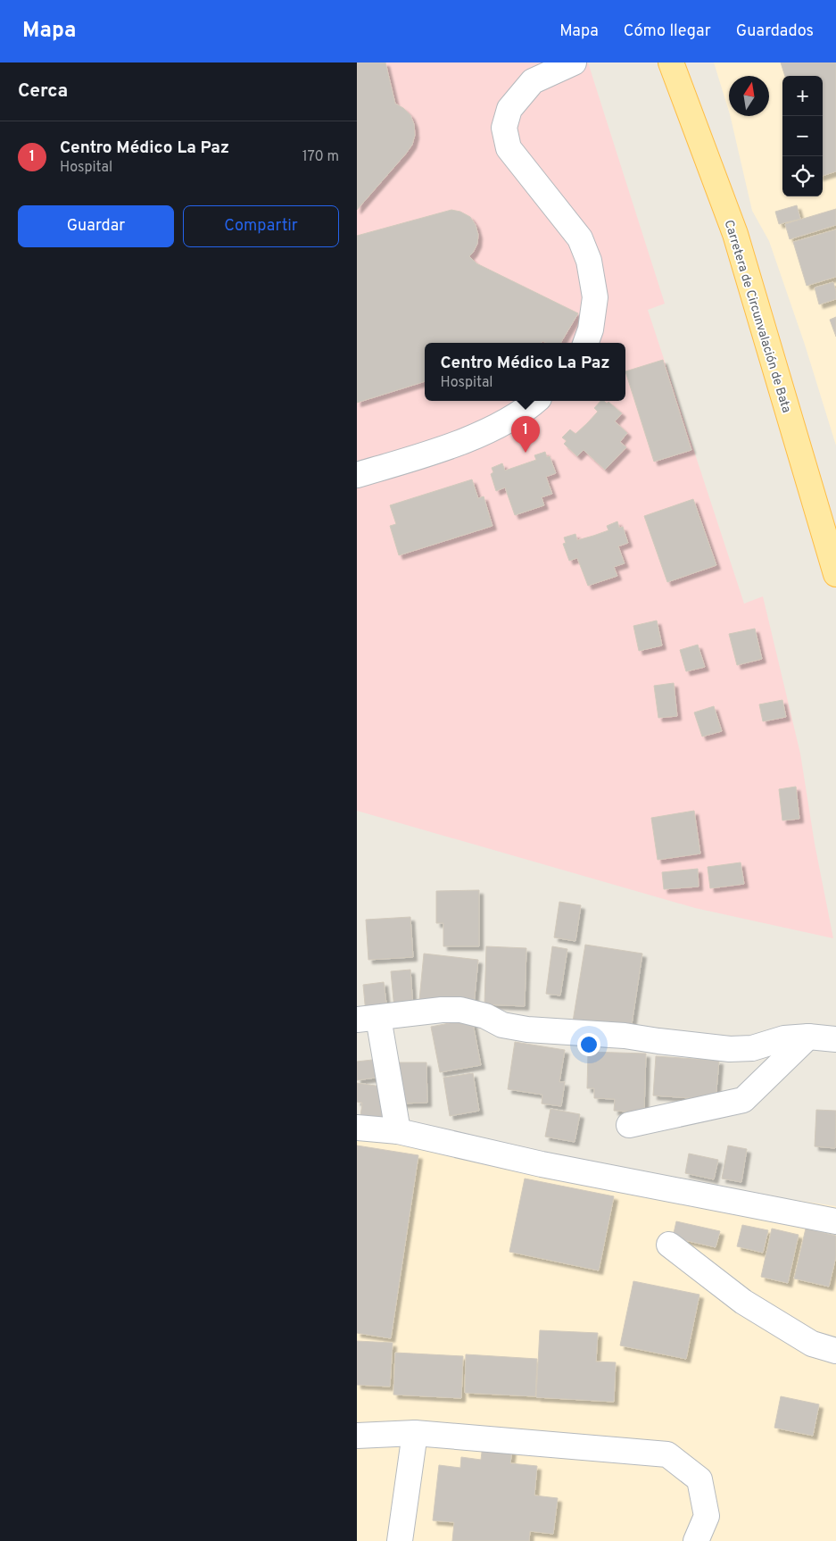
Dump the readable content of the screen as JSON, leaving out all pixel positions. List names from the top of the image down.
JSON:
{
  "streets": {
    "main road": ["Carretera de Circunvalación de Bata"]
  },
  "north": "top",
  "page": {
    "header": "Mapa",
    "nav": ["Mapa", "Cómo llegar", "Guardados"],
    "heading": "Cerca",
    "map_buttons": ["+", "−"],
    "list": [
      {
        "mark": "1",
        "name": "Centro Médico La Paz",
        "note": "Hospital",
        "value": "170 m"
      }
    ],
    "buttons": ["Guardar", "Compartir"],
    "popup": ["Centro Médico La Paz", "Hospital"],
    "pins": "1"
  }
}
